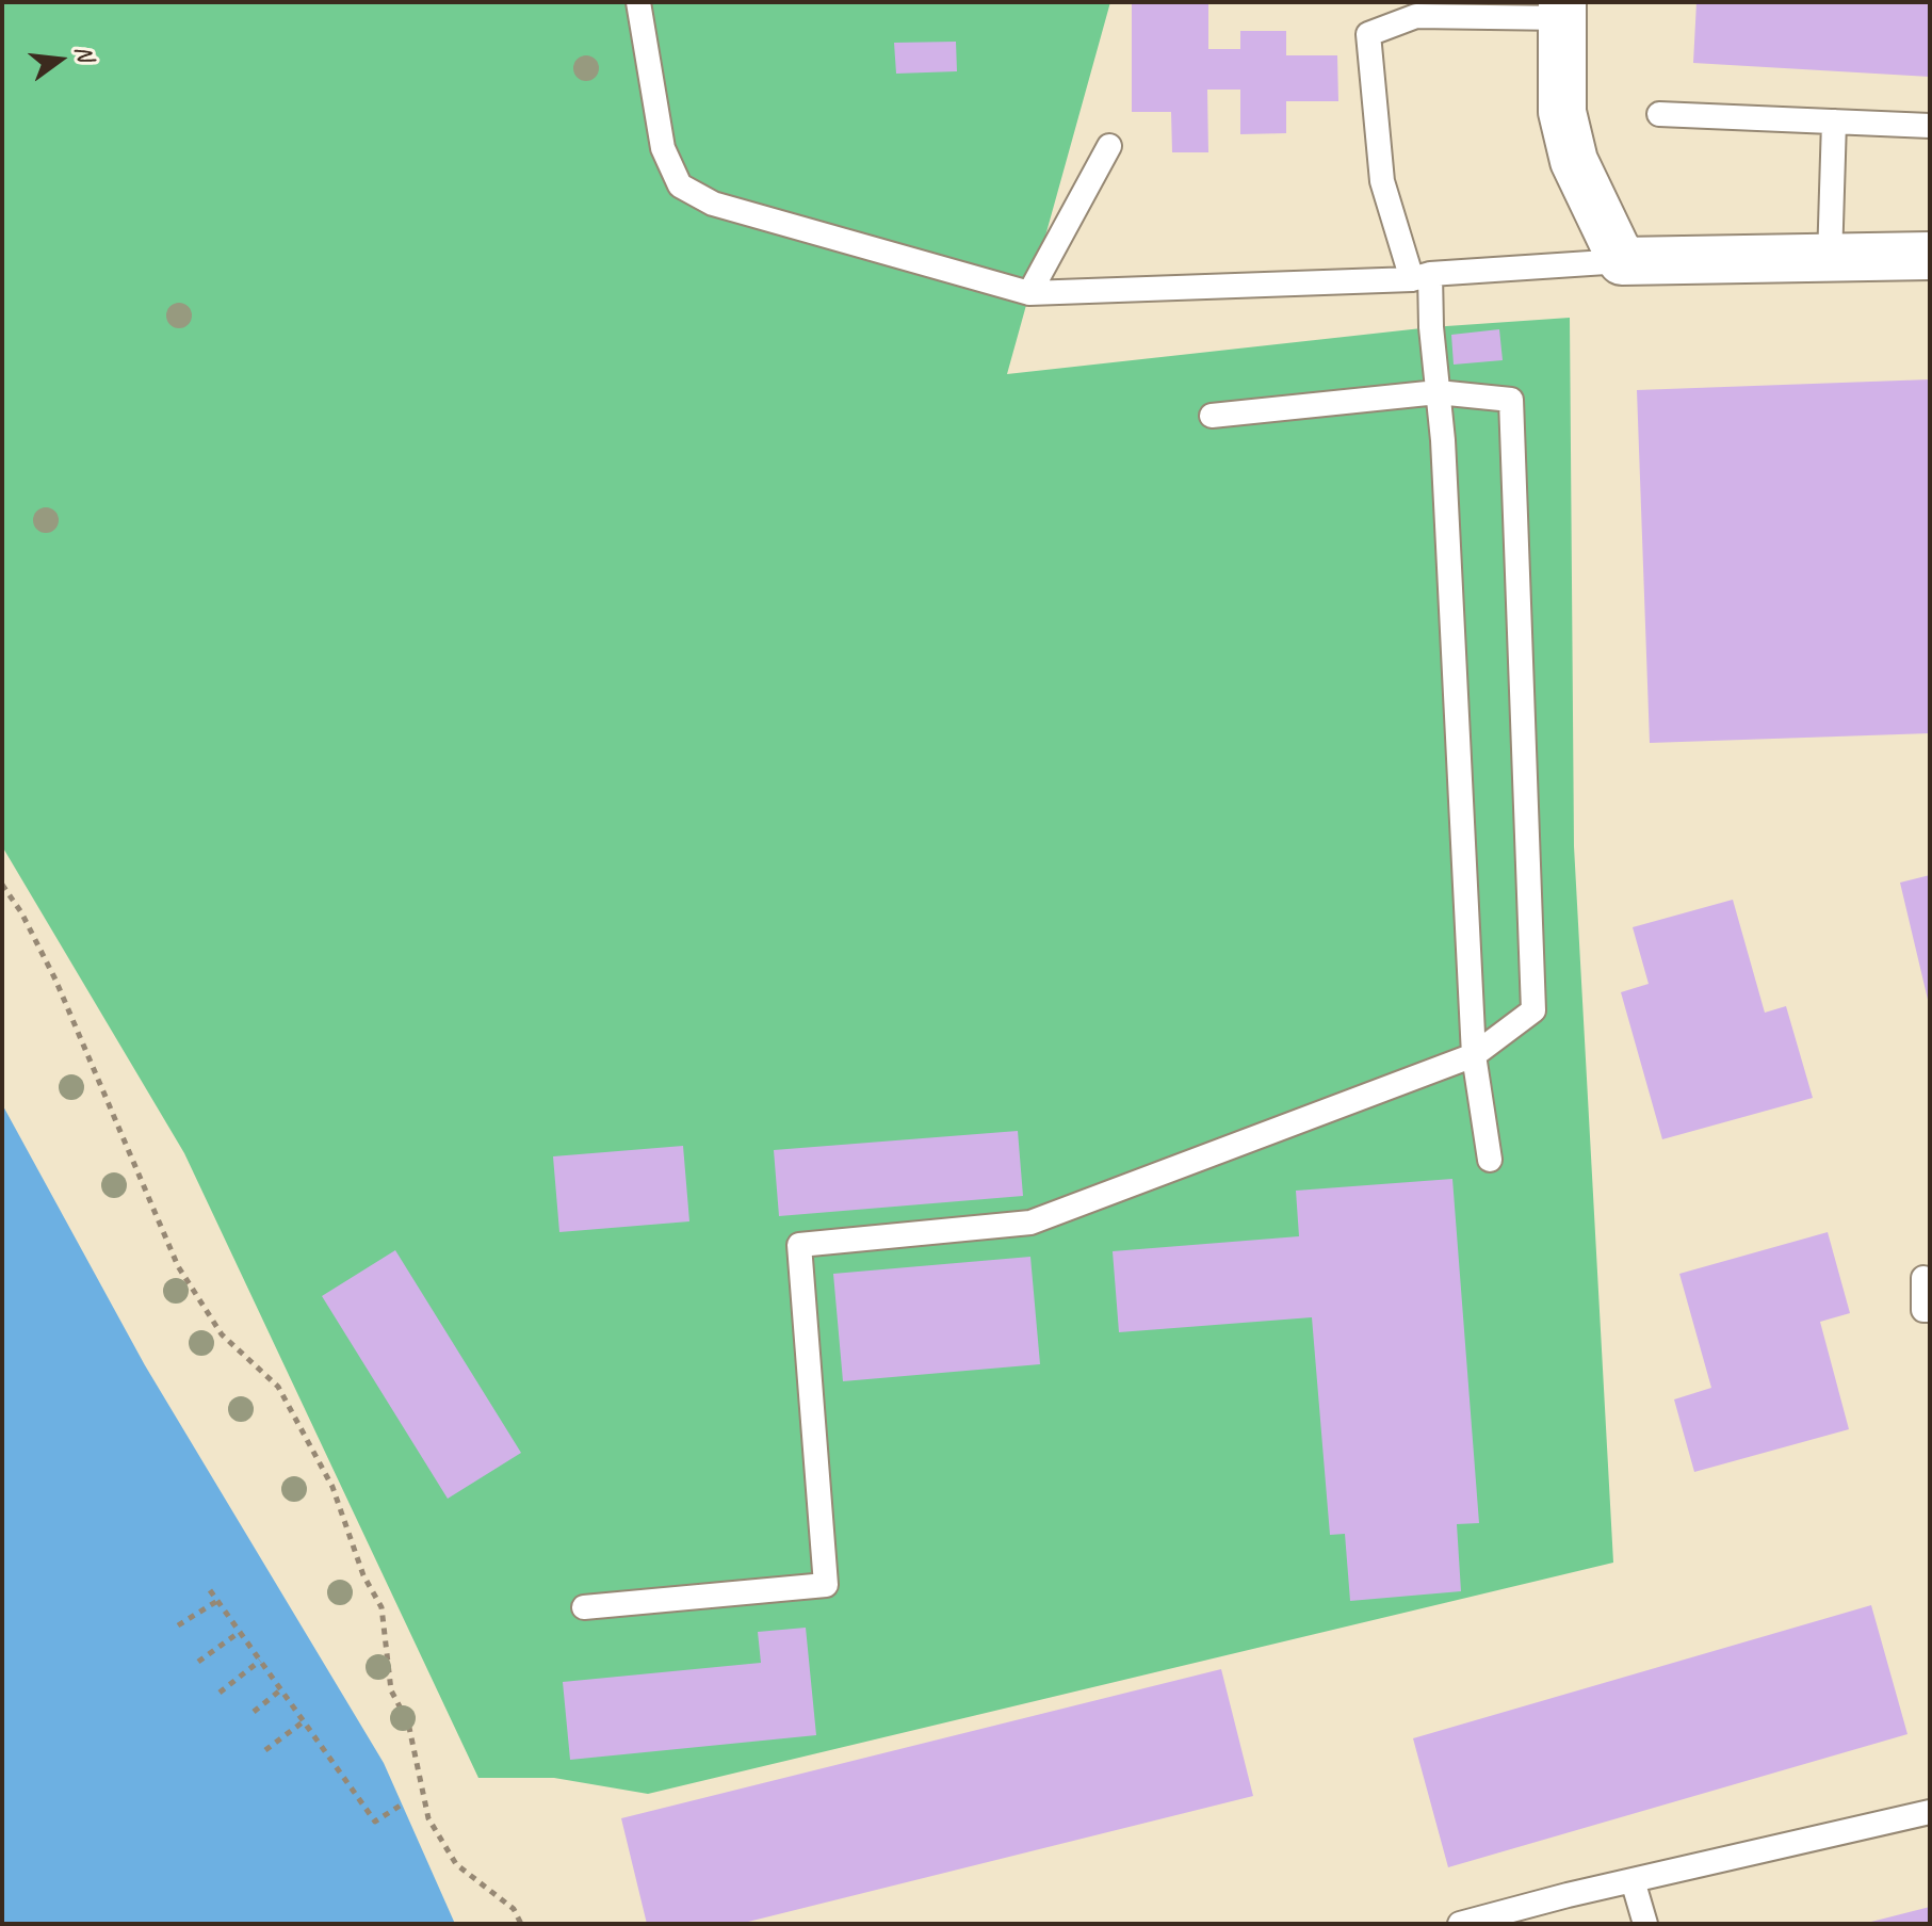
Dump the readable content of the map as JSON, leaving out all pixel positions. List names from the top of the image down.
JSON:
{
  "north": "right"
}
